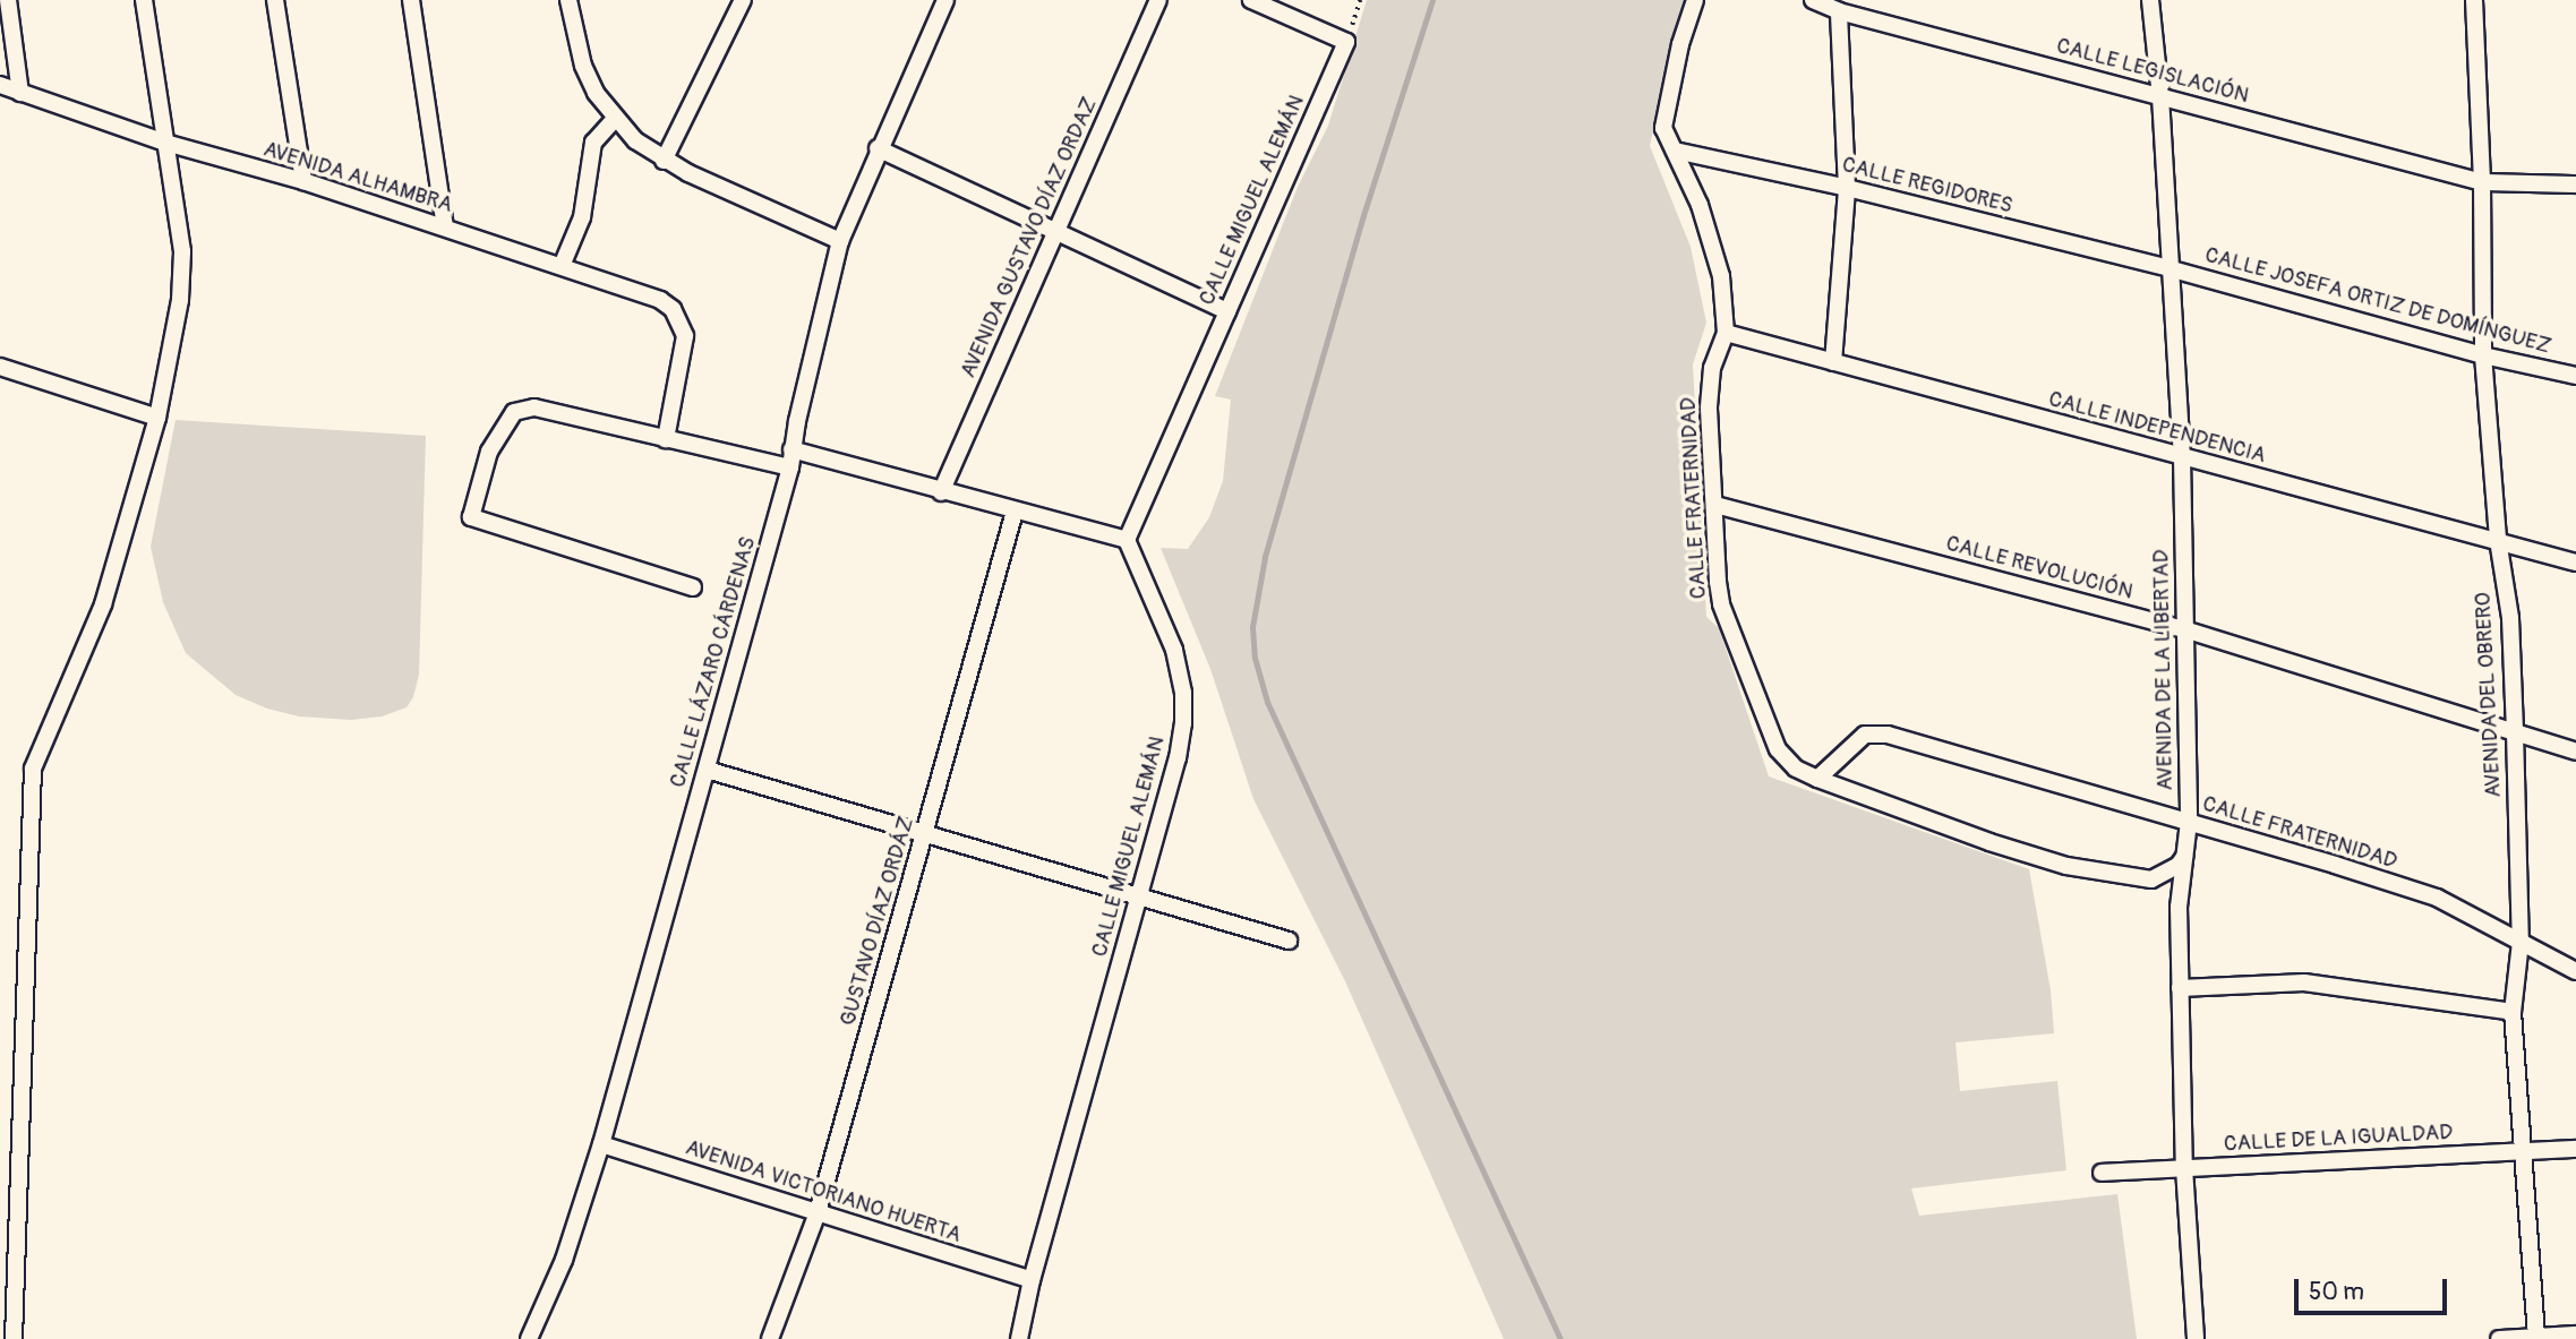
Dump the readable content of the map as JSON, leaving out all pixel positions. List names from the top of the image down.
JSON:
{
  "streets": {
    "street": [
      "CALLE LEGISLACIÓN",
      "AVENIDA ALHAMBRA",
      "CALLE REGIDORES",
      "CALLE MIGUEL ALEMÁN",
      "AVENIDA GUSTAVO DÍAZ ORDAZ",
      "CALLE JOSEFA ORTIZ DE DOMÍNGUEZ",
      "CALLE INDEPENDENCIA",
      "CALLE FRATERNIDAD",
      "CALLE REVOLUCIÓN",
      "CALLE LÁZARO CÁRDENAS",
      "AVENIDA DE LA LIBERTAD",
      "AVENIDA DEL OBRERO",
      "GUSTAVO DÍAZ ORDÁZ",
      "CALLE DE LA IGUALDAD",
      "AVENIDA VICTORIANO HUERTA"
    ]
  },
  "crossings": [
    ["CALLE LEGISLACIÓN", "AVENIDA DE LA LIBERTAD"],
    ["CALLE LEGISLACIÓN", "AVENIDA DEL OBRERO"],
    ["CALLE REGIDORES", "CALLE JOSEFA ORTIZ DE DOMÍNGUEZ"],
    ["CALLE REGIDORES", "CALLE FRATERNIDAD"],
    ["CALLE REGIDORES", "AVENIDA DE LA LIBERTAD"],
    ["CALLE MIGUEL ALEMÁN", "AVENIDA VICTORIANO HUERTA"],
    ["CALLE JOSEFA ORTIZ DE DOMÍNGUEZ", "AVENIDA DE LA LIBERTAD"],
    ["CALLE JOSEFA ORTIZ DE DOMÍNGUEZ", "AVENIDA DEL OBRERO"],
    ["CALLE INDEPENDENCIA", "CALLE FRATERNIDAD"],
    ["CALLE INDEPENDENCIA", "AVENIDA DE LA LIBERTAD"],
    ["CALLE INDEPENDENCIA", "AVENIDA DEL OBRERO"],
    ["CALLE FRATERNIDAD", "CALLE REVOLUCIÓN"],
    ["CALLE FRATERNIDAD", "AVENIDA DE LA LIBERTAD"],
    ["CALLE FRATERNIDAD", "AVENIDA DEL OBRERO"],
    ["CALLE REVOLUCIÓN", "AVENIDA DE LA LIBERTAD"],
    ["CALLE REVOLUCIÓN", "AVENIDA DEL OBRERO"],
    ["CALLE LÁZARO CÁRDENAS", "AVENIDA VICTORIANO HUERTA"],
    ["AVENIDA DE LA LIBERTAD", "CALLE DE LA IGUALDAD"],
    ["AVENIDA DEL OBRERO", "CALLE DE LA IGUALDAD"],
    ["GUSTAVO DÍAZ ORDÁZ", "AVENIDA VICTORIANO HUERTA"]
  ],
  "scale_bar": "50 m"
}
